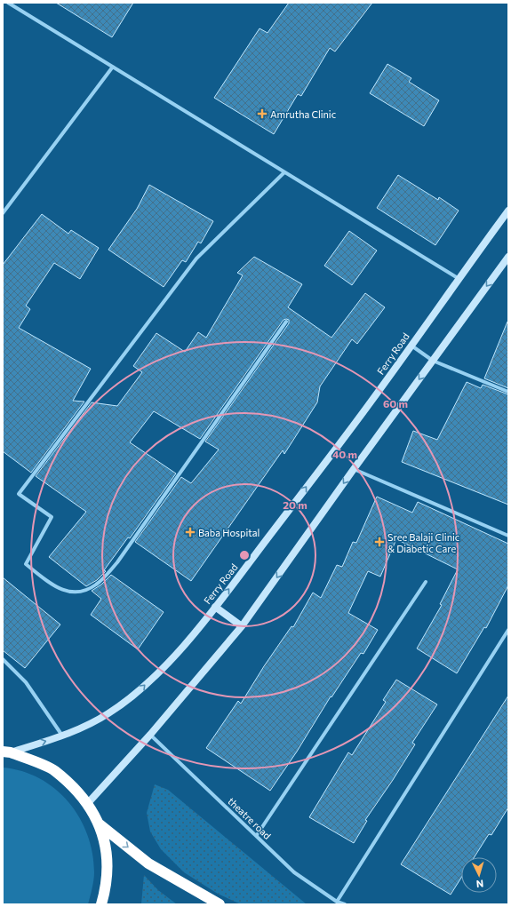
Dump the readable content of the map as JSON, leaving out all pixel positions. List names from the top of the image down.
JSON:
{
  "streets": {
    "street": ["Ferry Road", "theatre road"]
  },
  "places": {
    "health": ["Amrutha Clinic", "Baba Hospital", "Sree Balaji Clinic & Diabetic Care"]
  },
  "north": "bottom",
  "rings": ["60 m", "40 m", "20 m"]
}
